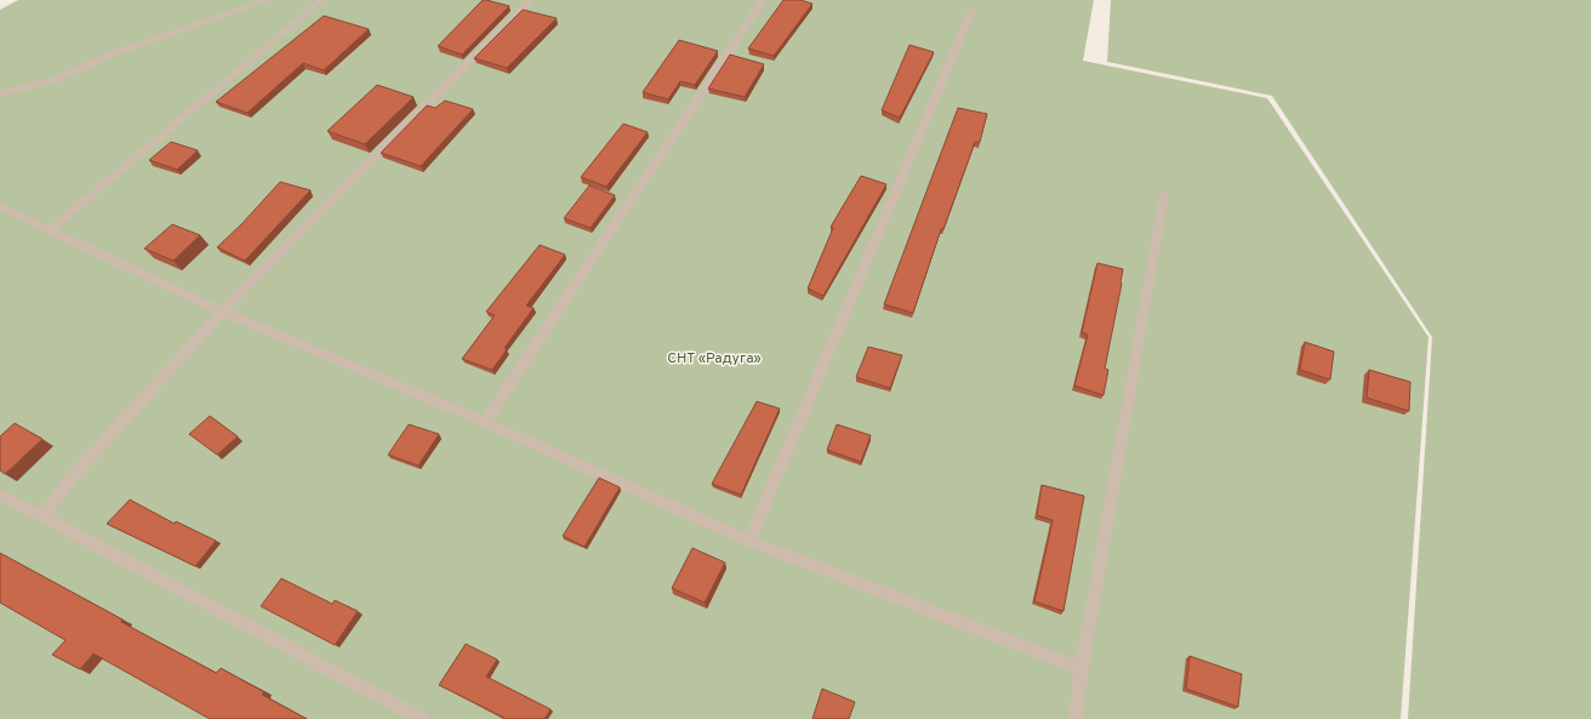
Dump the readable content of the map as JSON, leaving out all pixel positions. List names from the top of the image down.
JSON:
{
  "parks": ["СНТ «Радуга»"]
}
